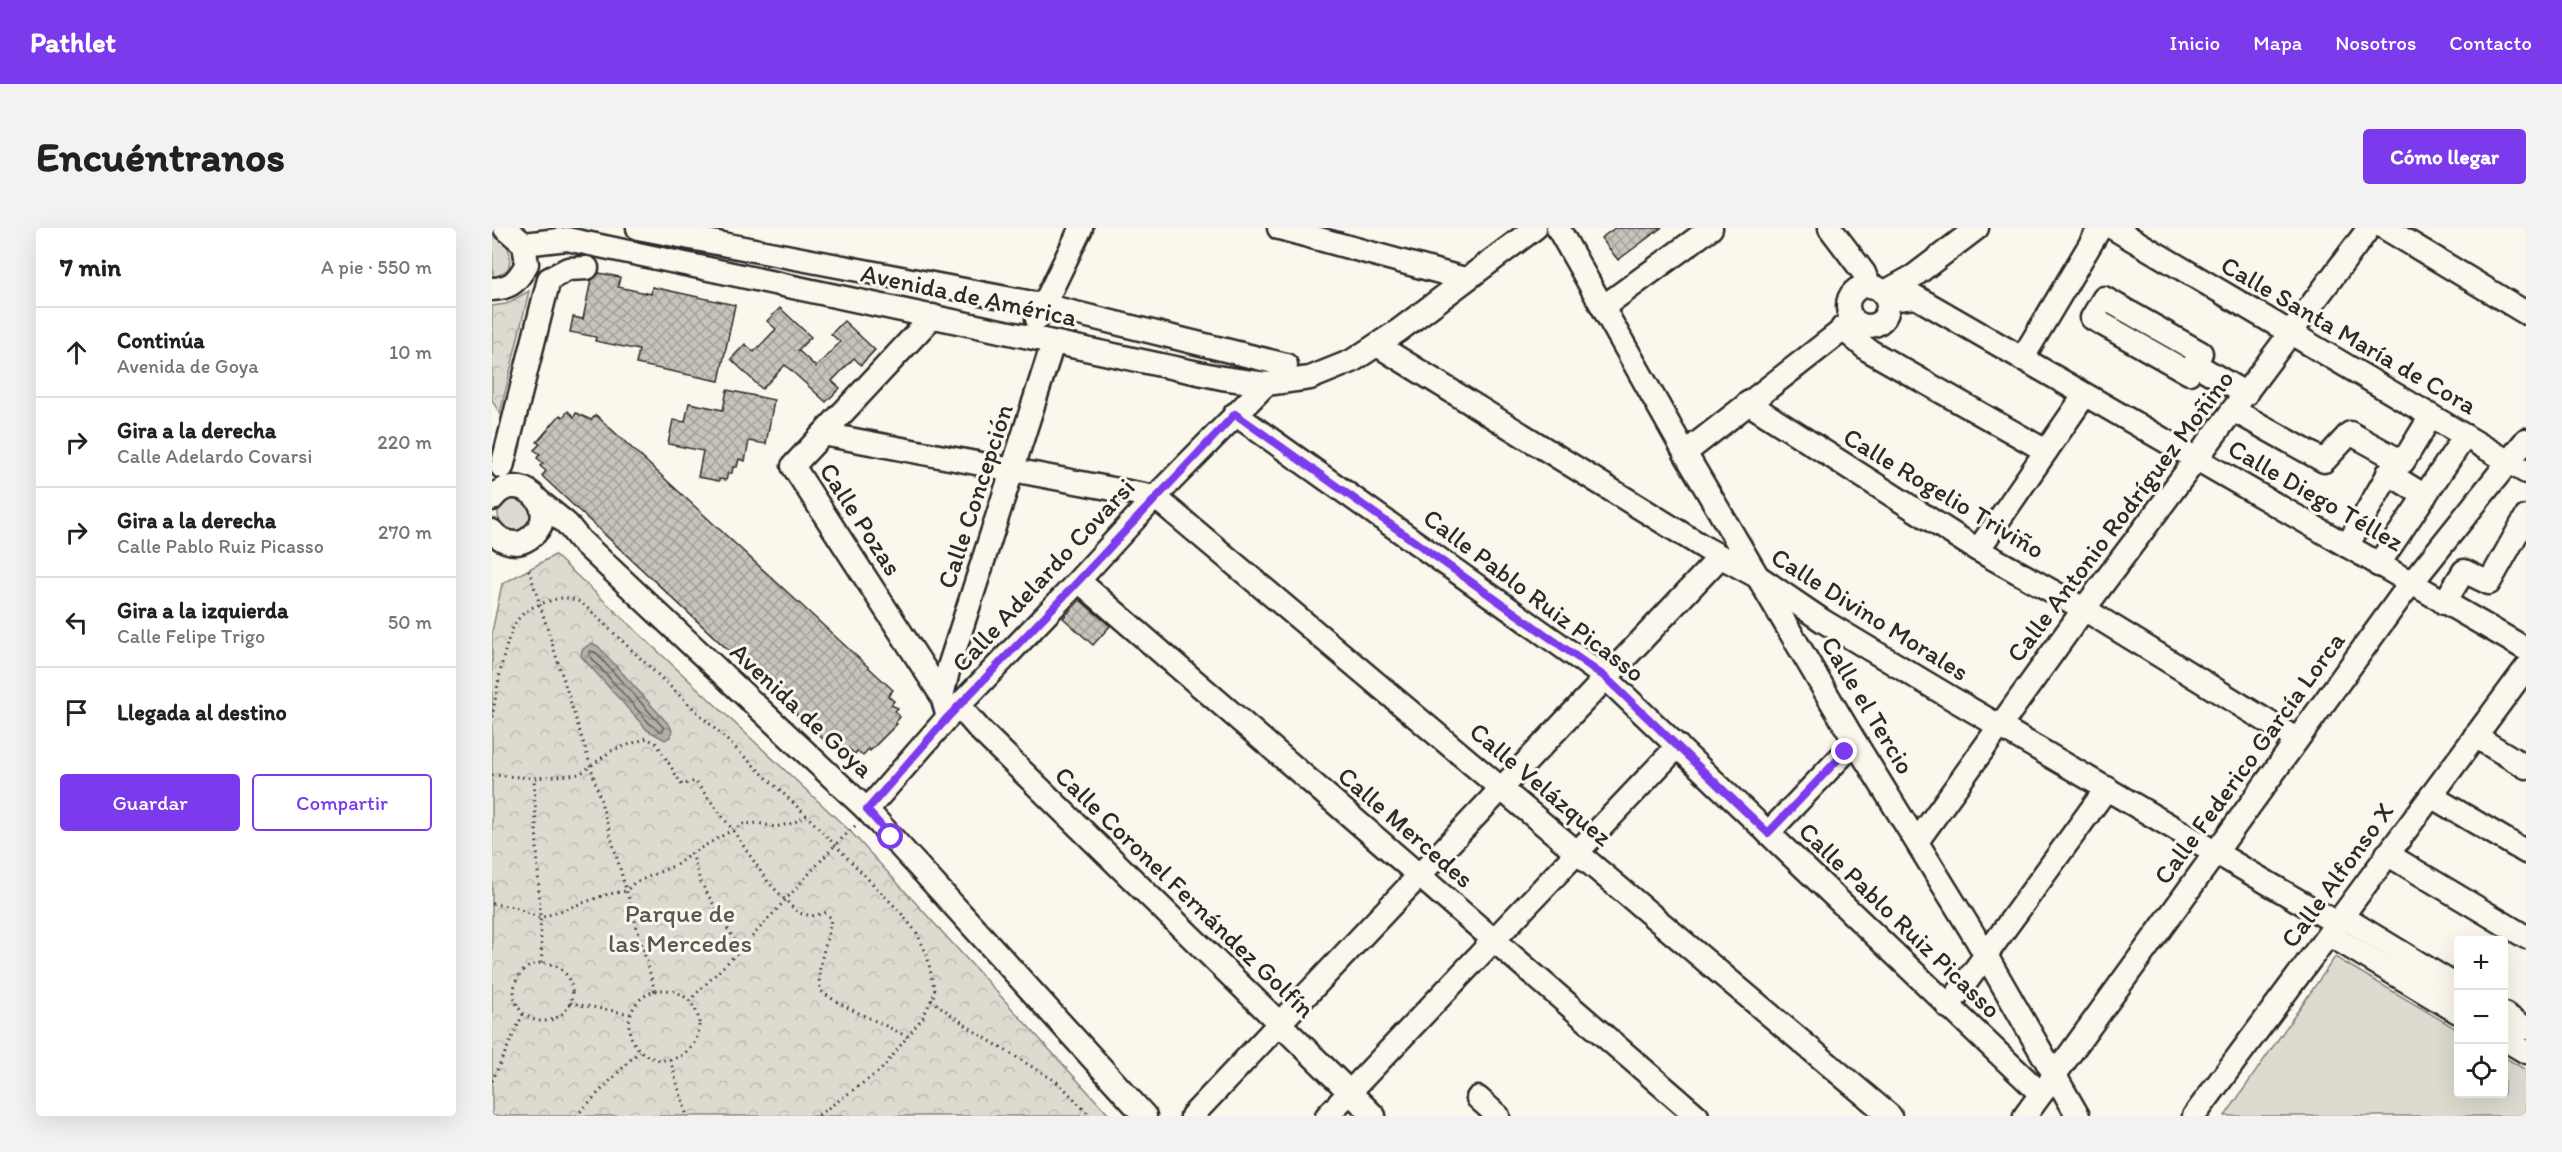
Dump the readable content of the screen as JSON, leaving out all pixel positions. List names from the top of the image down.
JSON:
{
  "streets": {
    "street": [
      "Avenida de América",
      "Calle Santa María de Cora",
      "Calle Rogelio Triviño",
      "Calle Diego Téllez",
      "Calle Concepción",
      "Calle Antonio Rodríguez Moñino",
      "Calle Pozas",
      "Calle Adelardo Covarsi",
      "Calle Pablo Ruiz Picasso",
      "Calle Divino Morales",
      "Calle el Tercio",
      "Avenida de Goya",
      "Calle Federico García Lorca",
      "Calle Velázquez",
      "Calle Mercedes",
      "Calle Alfonso X",
      "Calle Coronel Fernández Golfín"
    ]
  },
  "crossings": [
    ["Avenida de América", "Calle Concepción"],
    ["Avenida de América", "Calle Pozas"],
    ["Avenida de América", "Calle Adelardo Covarsi"],
    ["Avenida de América", "Calle Divino Morales"],
    ["Calle Santa María de Cora", "Calle Antonio Rodríguez Moñino"],
    ["Calle Santa María de Cora", "Calle Federico García Lorca"],
    ["Calle Rogelio Triviño", "Calle Antonio Rodríguez Moñino"],
    ["Calle Rogelio Triviño", "Calle Federico García Lorca"],
    ["Calle Diego Téllez", "Calle Antonio Rodríguez Moñino"],
    ["Calle Diego Téllez", "Calle Federico García Lorca"],
    ["Calle Concepción", "Calle Pozas"],
    ["Calle Concepción", "Calle Adelardo Covarsi"],
    ["Calle Concepción", "Calle Coronel Fernández Golfín"],
    ["Calle Antonio Rodríguez Moñino", "Calle Divino Morales"],
    ["Calle Antonio Rodríguez Moñino", "Calle el Tercio"],
    ["Calle Pozas", "Calle Adelardo Covarsi"],
    ["Calle Pozas", "Calle Coronel Fernández Golfín"],
    ["Calle Adelardo Covarsi", "Calle Pablo Ruiz Picasso"],
    ["Calle Adelardo Covarsi", "Avenida de Goya"],
    ["Calle Adelardo Covarsi", "Calle Velázquez"],
    ["Calle Adelardo Covarsi", "Calle Mercedes"],
    ["Calle Adelardo Covarsi", "Calle Coronel Fernández Golfín"],
    ["Calle Pablo Ruiz Picasso", "Calle el Tercio"],
    ["Calle Pablo Ruiz Picasso", "Calle Federico García Lorca"],
    ["Calle Divino Morales", "Calle el Tercio"],
    ["Calle Divino Morales", "Calle Federico García Lorca"],
    ["Calle Divino Morales", "Calle Alfonso X"],
    ["Calle el Tercio", "Calle Federico García Lorca"]
  ],
  "parks": ["Parque de las Mercedes"],
  "page": {
    "header": "Pathlet",
    "nav": [
      "Inicio",
      "Mapa",
      "Nosotros",
      "Contacto"
    ],
    "buttons": [
      "Cómo llegar",
      ["Guardar", "Compartir"]
    ],
    "title": "Encuéntranos",
    "heading": ["7 min", "A pie · 550 m"],
    "list": [
      ["Continúa", "Avenida de Goya", "10 m"],
      ["Gira a la derecha", "Calle Adelardo Covarsi", "220 m"],
      ["Gira a la derecha", "Calle Pablo Ruiz Picasso", "270 m"],
      ["Gira a la izquierda", "Calle Felipe Trigo", "50 m"],
      "Llegada al destino"
    ],
    "map_buttons": ["+", "−"]
  }
}
